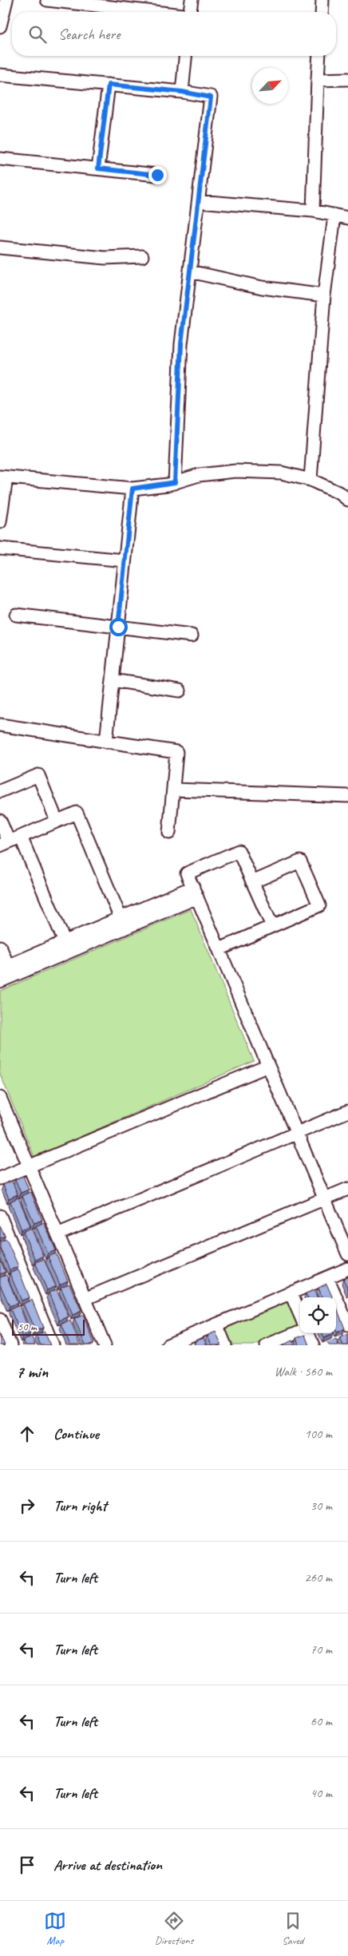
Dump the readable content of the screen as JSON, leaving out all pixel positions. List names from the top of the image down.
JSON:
{
  "scale_bar": "50 m",
  "north": "top right",
  "page": {
    "search": "Search here",
    "scale": "50 m",
    "heading": ["7 min", "Walk · 560 m"],
    "list": [
      ["Continue", "100 m"],
      ["Turn right", "30 m"],
      ["Turn left", "260 m"],
      ["Turn left", "70 m"],
      ["Turn left", "60 m"],
      ["Turn left", "40 m"],
      "Arrive at destination"
    ],
    "nav": ["Map", "Directions", "Saved"]
  }
}
